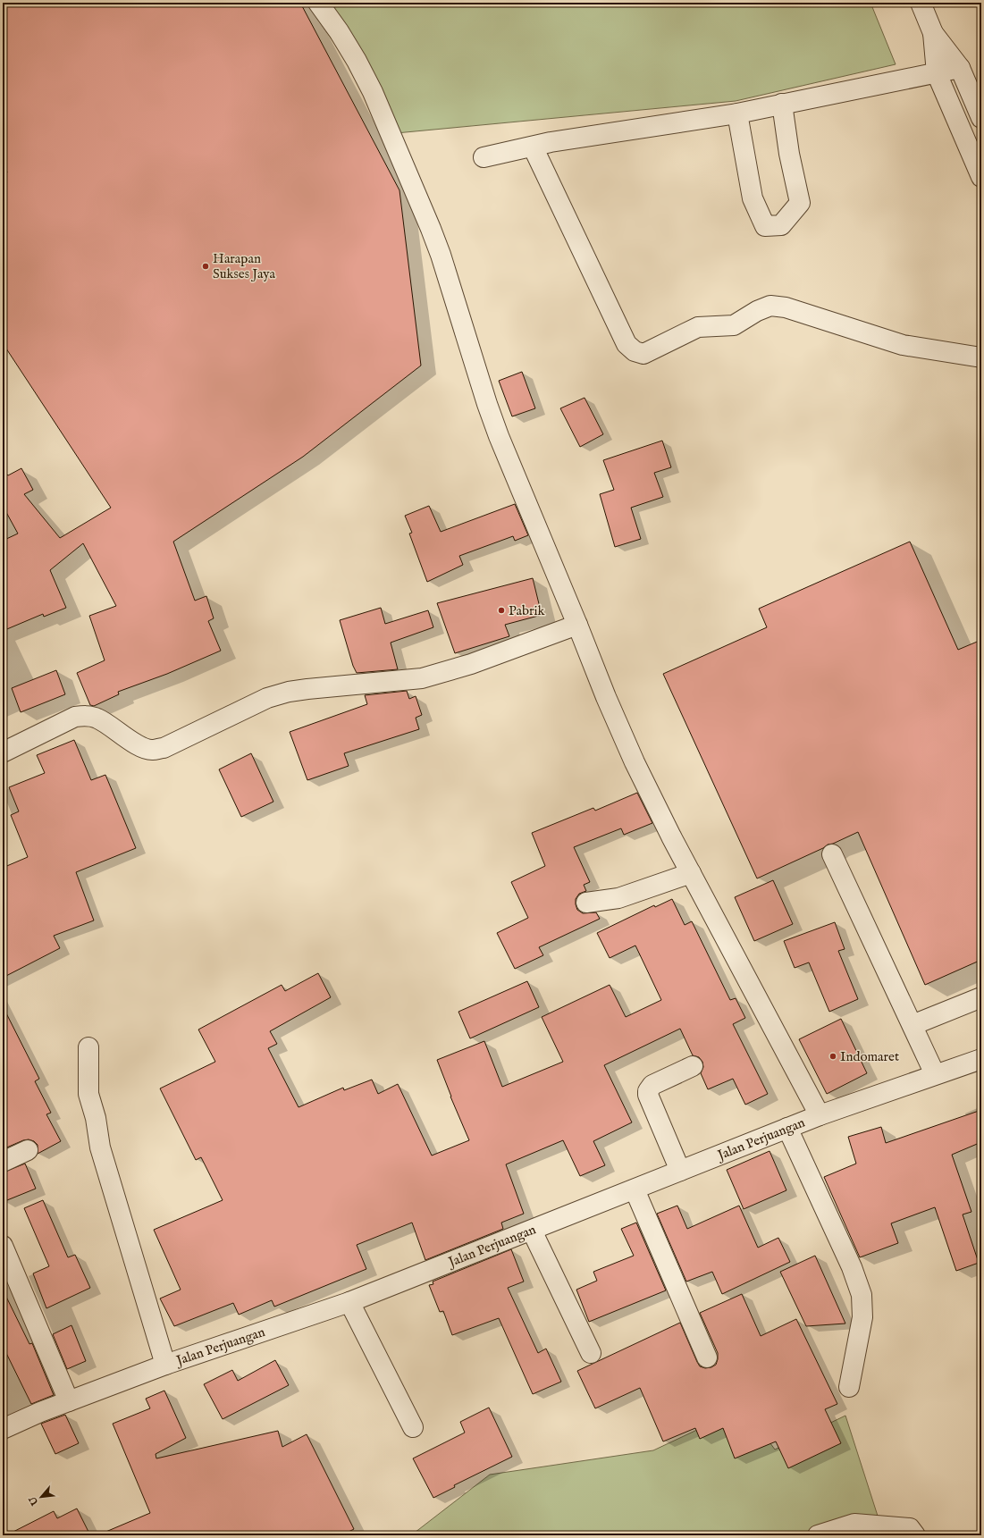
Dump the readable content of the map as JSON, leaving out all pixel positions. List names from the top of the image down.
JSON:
{
  "streets": {
    "street": ["Jalan Perjuangan"]
  },
  "places": ["Harapan Sukses Jaya", "Pabrik", "Indomaret"],
  "north": "bottom left"
}
